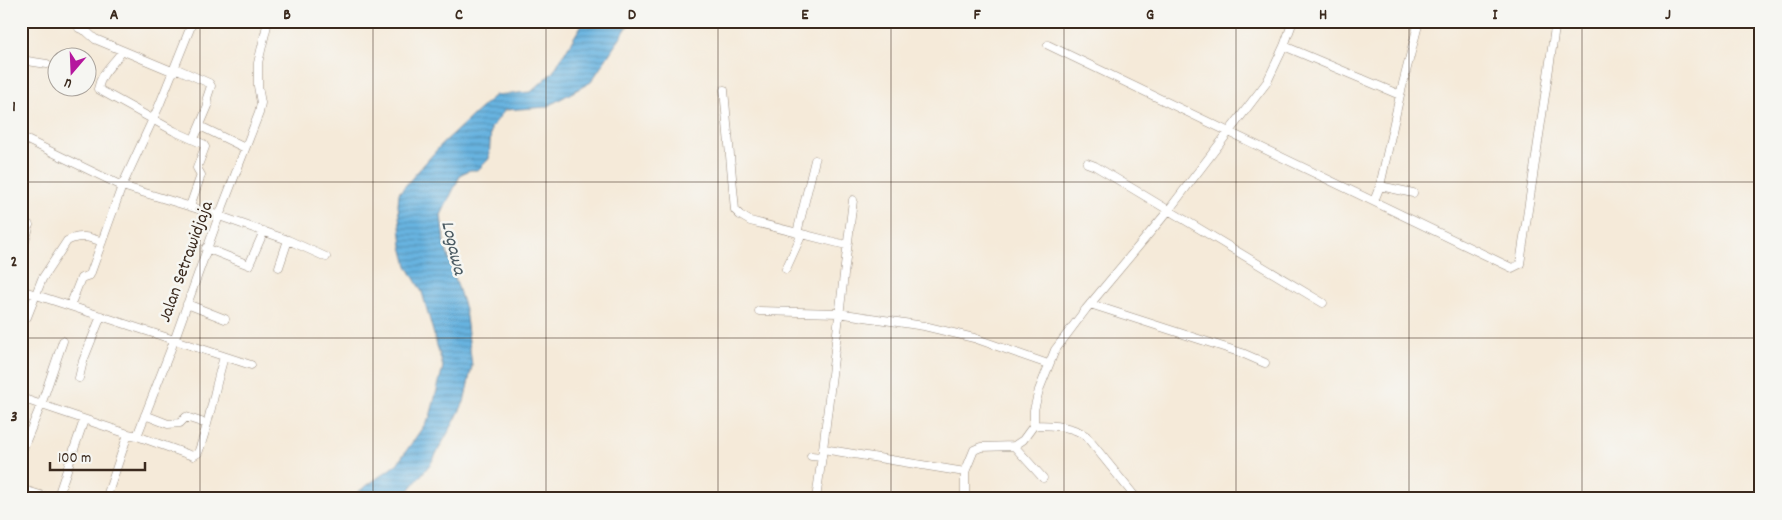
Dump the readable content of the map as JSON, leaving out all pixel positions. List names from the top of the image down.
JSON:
{
  "streets": {
    "street": ["Jalan Setrawidjaja"]
  },
  "water": ["Logawa"],
  "scale_bar": "100 m",
  "north": "bottom",
  "grid": {
    "columns": [
      "A",
      "B",
      "C",
      "D",
      "E",
      "F",
      "G",
      "H",
      "I",
      "J"
    ],
    "rows": ["1", "2", "3"]
  }
}
